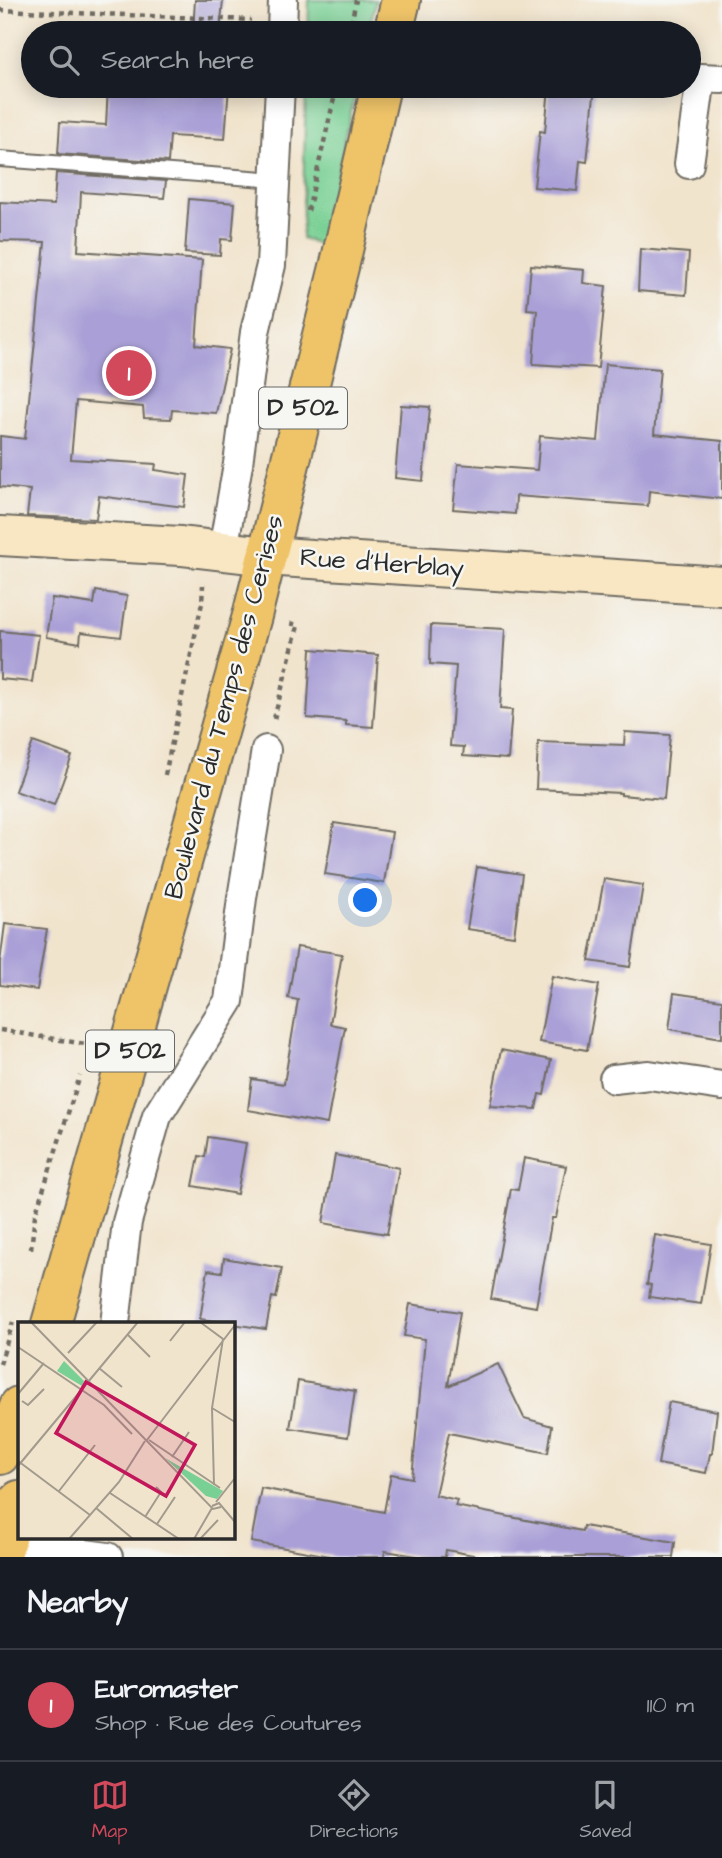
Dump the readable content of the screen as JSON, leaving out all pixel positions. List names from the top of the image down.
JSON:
{
  "streets": {
    "main road": ["D 502", "Rue d'Herblay", "Boulevard du Temps des Cerises"]
  },
  "crossings": [
    ["Rue d'Herblay", "Boulevard du Temps des Cerises"]
  ],
  "page": {
    "search": "Search here",
    "pins": "1",
    "heading": "Nearby",
    "list": [
      {
        "mark": "1",
        "name": "Euromaster",
        "note": "Shop · Rue des Coutures",
        "value": "110 m"
      }
    ],
    "nav": ["Map", "Directions", "Saved"]
  }
}
